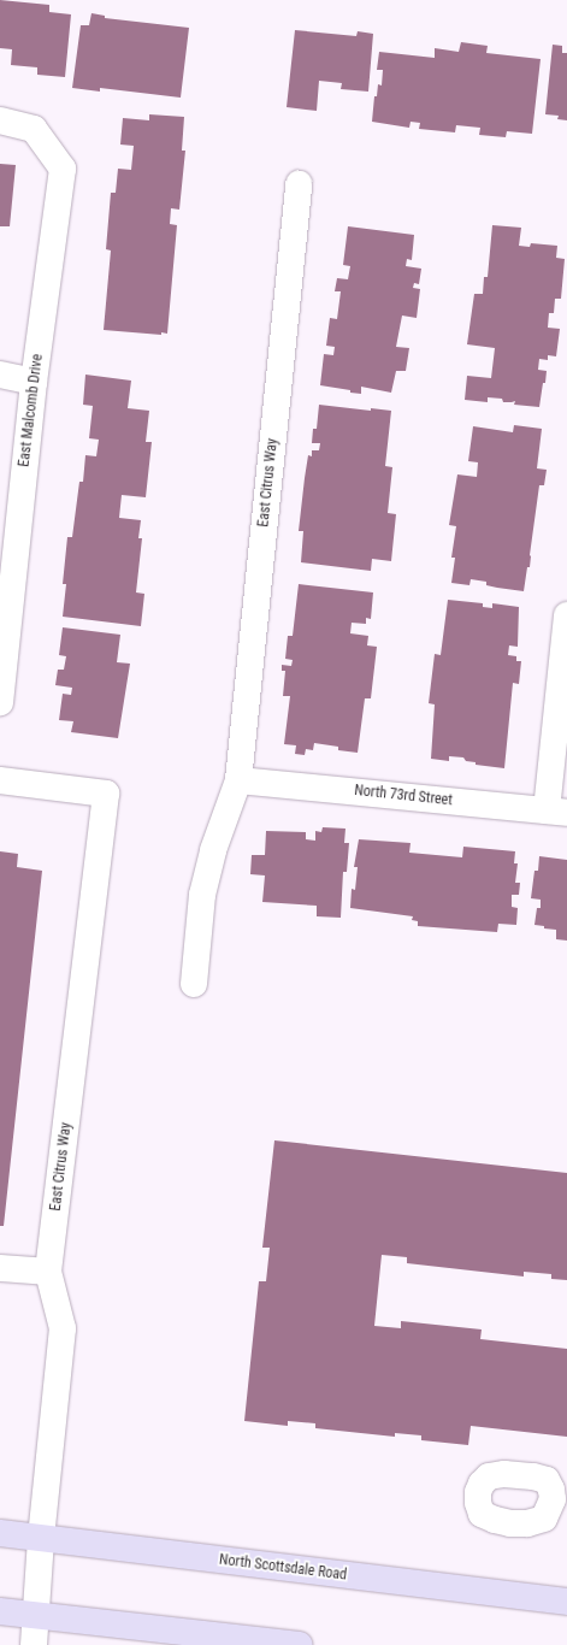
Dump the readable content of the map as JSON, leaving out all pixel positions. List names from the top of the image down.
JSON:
{
  "streets": {
    "main road": ["North Scottsdale Road"],
    "street": ["East Malcomb Drive", "East Citrus Way", "North 73rd Street"]
  },
  "crossings": [
    ["East Citrus Way", "North 73rd Street"],
    ["East Citrus Way", "North Scottsdale Road"]
  ]
}
